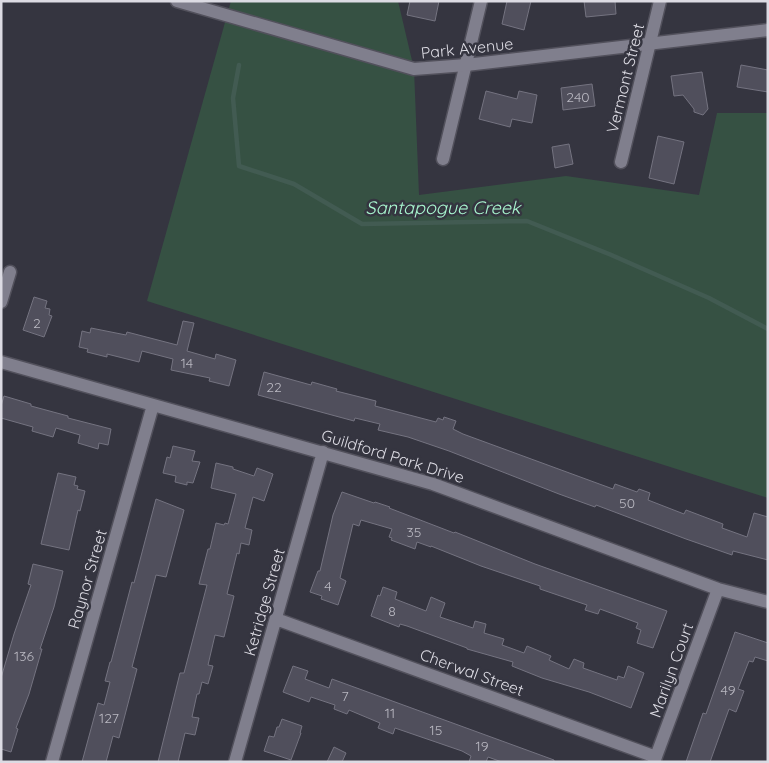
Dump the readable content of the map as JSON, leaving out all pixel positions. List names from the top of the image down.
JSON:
{
  "streets": {
    "street": [
      "Park Avenue",
      "Vermont Street",
      "Guildford Park Drive",
      "Raynor Street",
      "Ketridge Street",
      "Marilyn Court",
      "Cherwal Street"
    ]
  },
  "crossings": [
    ["Park Avenue", "Vermont Street"],
    ["Guildford Park Drive", "Raynor Street"],
    ["Guildford Park Drive", "Ketridge Street"],
    ["Guildford Park Drive", "Marilyn Court"],
    ["Ketridge Street", "Cherwal Street"],
    ["Marilyn Court", "Cherwal Street"]
  ],
  "water": ["Santapogue Creek"],
  "house_numbers": [
    "240",
    "2",
    "14",
    "22",
    "50",
    "35",
    "4",
    "8",
    "136",
    "49",
    "7",
    "11",
    "127",
    "15",
    "19"
  ]
}
